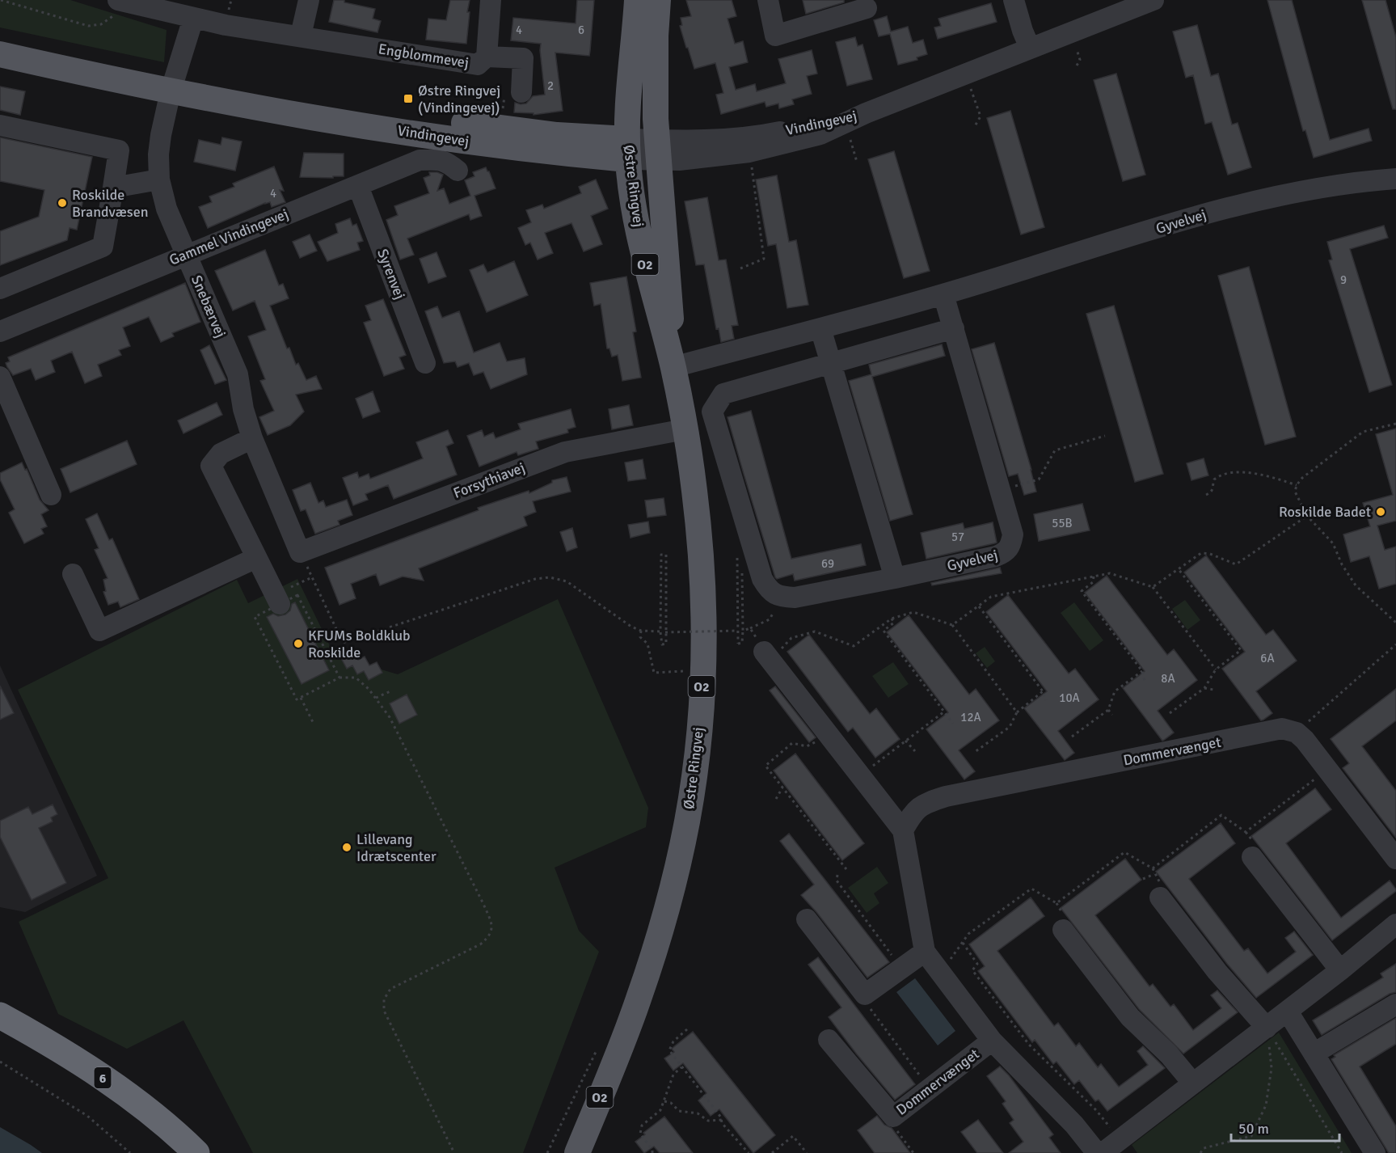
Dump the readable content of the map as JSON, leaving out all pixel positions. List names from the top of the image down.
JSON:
{
  "streets": {
    "highway": ["6"],
    "main road": ["Vindingevej", "Østre Ringvej", "O2"],
    "street": [
      "Engblommevej",
      "Gyvelvej",
      "Gammel Vindingevej",
      "Syrenvej",
      "Snebærvej",
      "Forsythiavej",
      "Dommervænget"
    ]
  },
  "crossings": [
    ["Vindingevej", "Østre Ringvej"],
    ["Vindingevej", "Snebærvej"],
    ["Østre Ringvej", "Gyvelvej"],
    ["Østre Ringvej", "Forsythiavej"],
    ["Gammel Vindingevej", "Syrenvej"],
    ["Gammel Vindingevej", "Snebærvej"],
    ["Snebærvej", "Forsythiavej"]
  ],
  "places": {
    "transit": ["Østre Ringvej (Vindingevej)"],
    "other": [
      "Roskilde Brandvæsen",
      "Roskilde Badet",
      "KFUMs Boldklub Roskilde",
      "Lillevang Idrætscenter"
    ]
  },
  "house_numbers": [
    "4",
    "6",
    "2",
    "4",
    "9",
    "55B",
    "57",
    "69",
    "6A",
    "8A",
    "10A",
    "12A"
  ],
  "scale_bar": "50 m"
}
